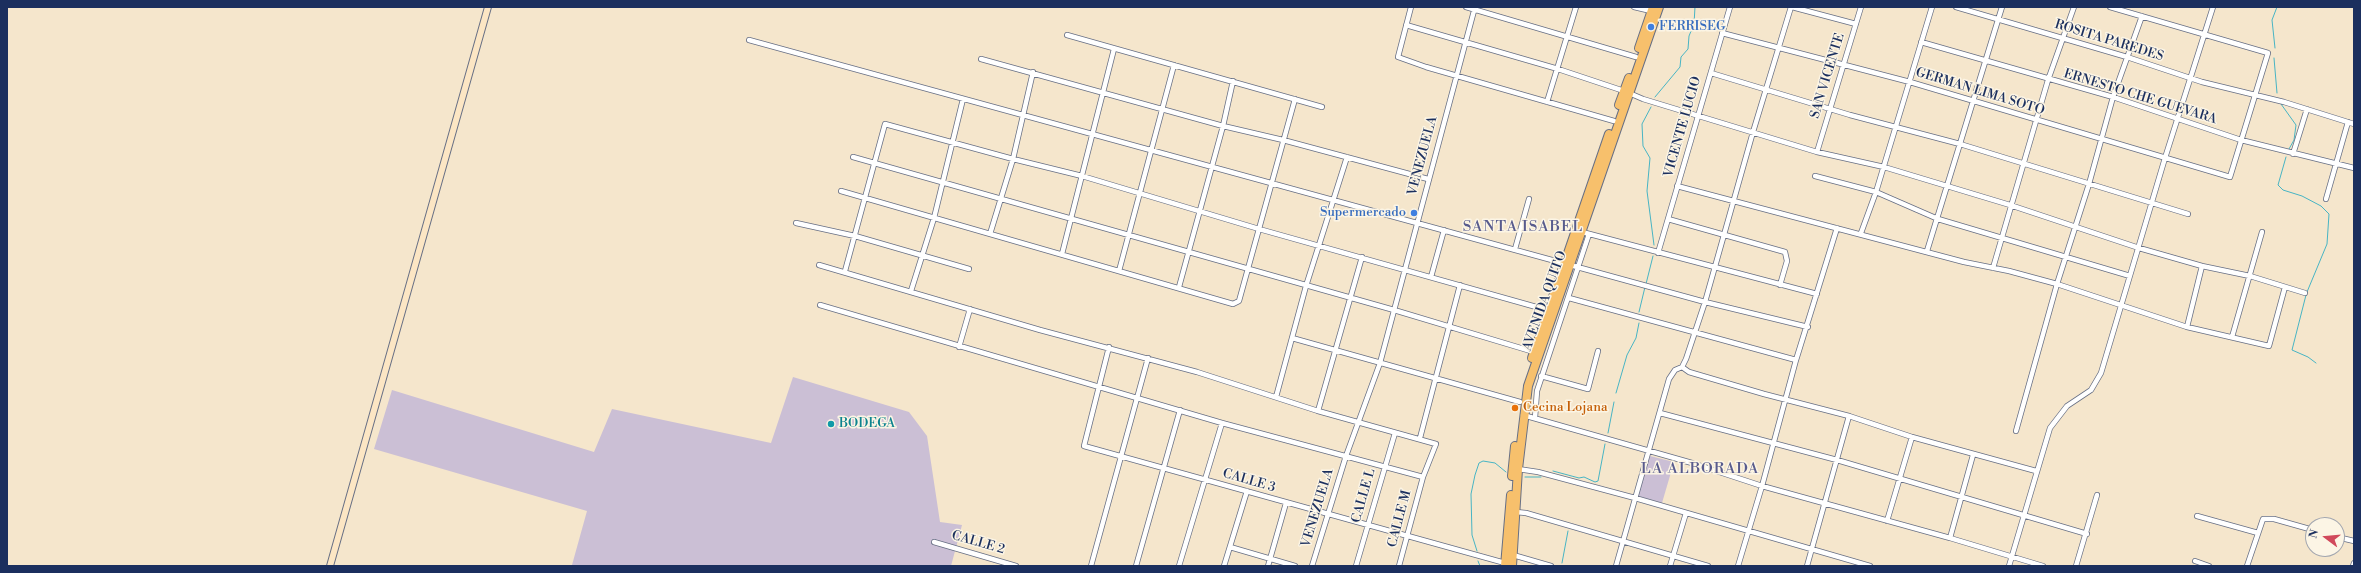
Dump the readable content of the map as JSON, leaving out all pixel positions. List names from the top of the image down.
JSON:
{
  "streets": {
    "highway": ["AVENIDA QUITO"],
    "street": [
      "ROSITA PAREDES",
      "SAN VICENTE",
      "GERMAN LIMA SOTO",
      "ERNESTO CHE GUEVARA",
      "VICENTE LUCIO",
      "VENEZUELA",
      "CALLE 3",
      "CALLE L",
      "CALLE M",
      "CALLE 2"
    ]
  },
  "crossings": [
    ["SAN VICENTE", "GERMAN LIMA SOTO"],
    ["GERMAN LIMA SOTO", "ERNESTO CHE GUEVARA"],
    ["GERMAN LIMA SOTO", "VICENTE LUCIO"],
    ["VENEZUELA", "CALLE 3"],
    ["AVENIDA QUITO", "CALLE 3"],
    ["CALLE 3", "CALLE L"],
    ["CALLE 3", "CALLE M"]
  ],
  "districts": ["SANTA ISABEL", "LA ALBORADA"],
  "places": [
    "FERRISEG",
    "Supermercado",
    "Cecina Lojana",
    "BODEGA"
  ],
  "north": "left"
}
